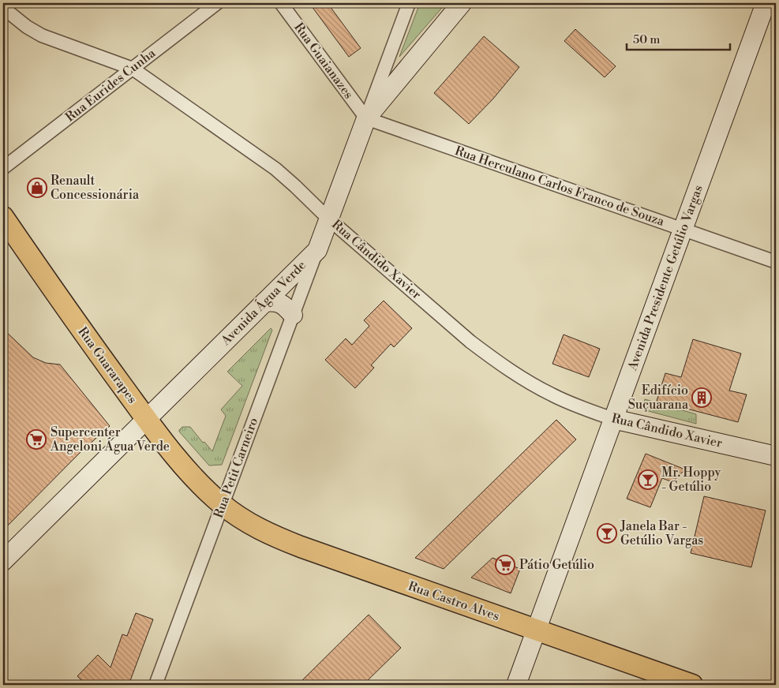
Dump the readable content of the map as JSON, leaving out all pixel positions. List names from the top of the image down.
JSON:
{
  "streets": {
    "main road": [
      "Rua Cândido Xavier",
      "Avenida Presidente Getúlio Vargas",
      "Avenida Água Verde",
      "Rua Guararapes",
      "Rua Castro Alves"
    ],
    "street": [
      "Rua Guaianazes",
      "Rua Eurides Cunha",
      "Rua Herculano Carlos Franco de Souza",
      "Rua Petit Carneiro"
    ]
  },
  "crossings": [
    ["Rua Guaianazes", "Rua Herculano Carlos Franco de Souza"],
    ["Rua Guaianazes", "Avenida Água Verde"],
    ["Rua Eurides Cunha", "Rua Cândido Xavier"],
    ["Rua Herculano Carlos Franco de Souza", "Avenida Presidente Getúlio Vargas"],
    ["Rua Herculano Carlos Franco de Souza", "Avenida Água Verde"],
    ["Rua Cândido Xavier", "Avenida Presidente Getúlio Vargas"],
    ["Rua Cândido Xavier", "Avenida Água Verde"],
    ["Avenida Presidente Getúlio Vargas", "Rua Castro Alves"],
    ["Avenida Água Verde", "Rua Guararapes"],
    ["Avenida Água Verde", "Rua Petit Carneiro"],
    ["Rua Guararapes", "Rua Petit Carneiro"],
    ["Rua Guararapes", "Rua Castro Alves"],
    ["Rua Petit Carneiro", "Rua Castro Alves"]
  ],
  "places": {
    "shop": ["Renault Concessionária"],
    "building": ["Edifício Suçuarana"],
    "supermarket": ["Supercenter Angeloni Água Verde", "Pátio Getúlio"],
    "bar": ["Mr. Hoppy - Getúlio", "Janela Bar - Getúlio Vargas"]
  },
  "scale_bar": "50 m"
}
